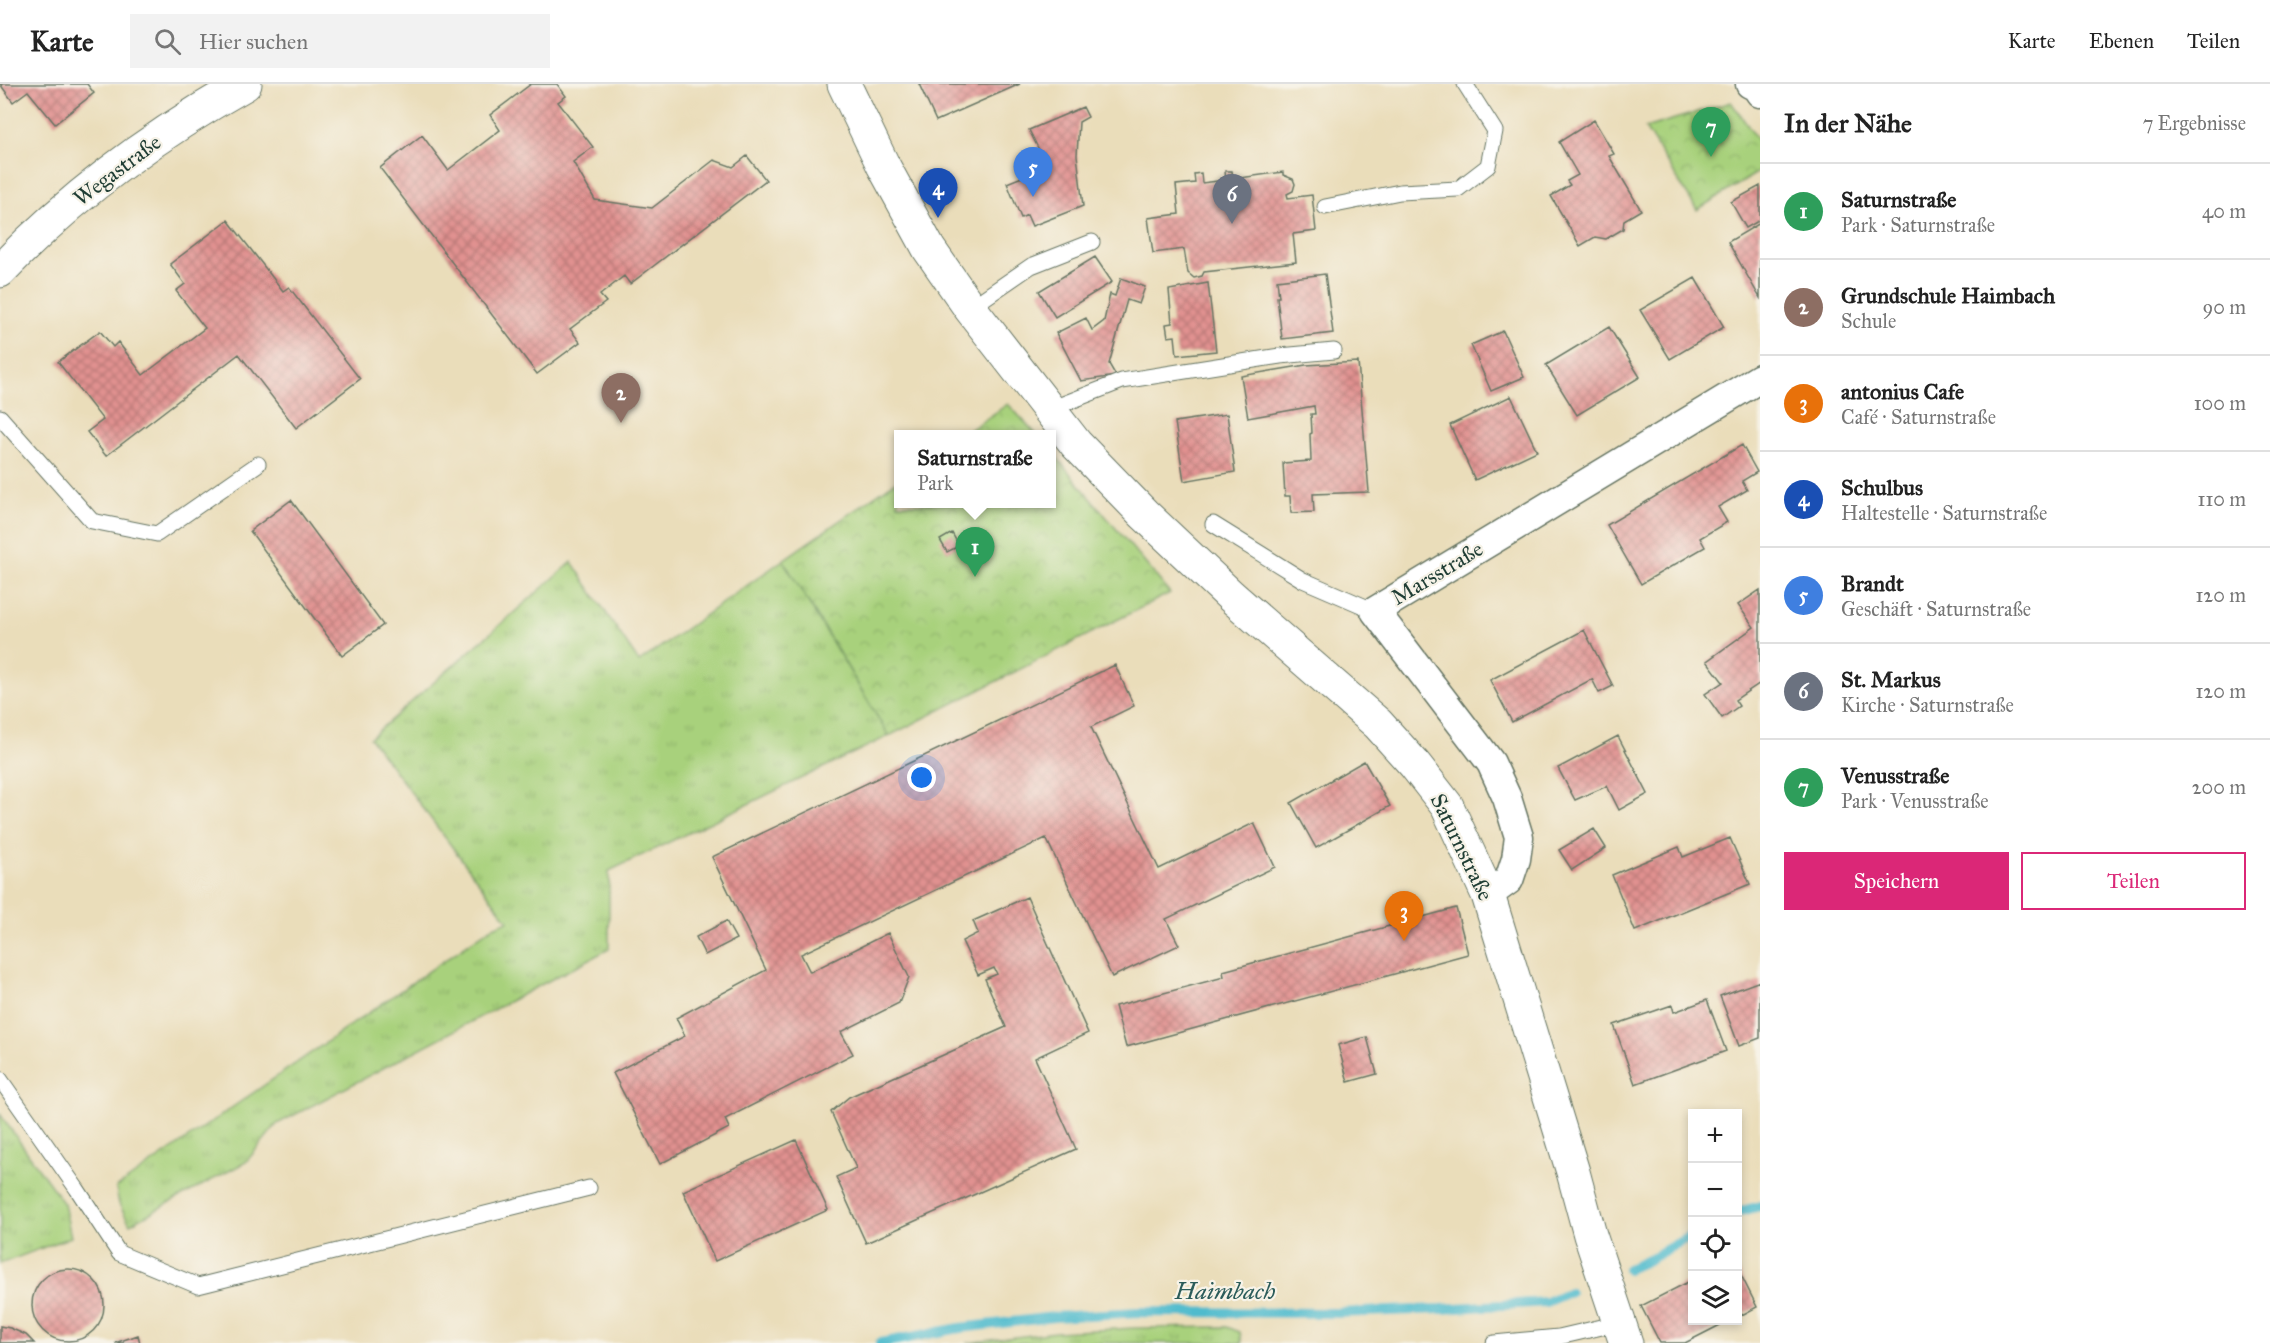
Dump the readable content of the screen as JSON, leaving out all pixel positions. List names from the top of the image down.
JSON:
{
  "streets": {
    "street": ["Wegastraße", "Marsstraße", "Saturnstraße"]
  },
  "crossings": [
    ["Marsstraße", "Saturnstraße"]
  ],
  "water": ["Haimbach"],
  "page": {
    "header": "Karte",
    "search": "Hier suchen",
    "nav": ["Karte", "Ebenen", "Teilen"],
    "heading": ["In der Nähe", "7 Ergebnisse"],
    "pins": [
      "7",
      "5",
      "4",
      "6",
      "2",
      "1",
      "3"
    ],
    "list": [
      {
        "mark": "1",
        "name": "Saturnstraße",
        "note": "Park · Saturnstraße",
        "value": "40 m"
      },
      {
        "mark": "2",
        "name": "Grundschule Haimbach",
        "note": "Schule",
        "value": "90 m"
      },
      {
        "mark": "3",
        "name": "antonius Cafe",
        "note": "Café · Saturnstraße",
        "value": "100 m"
      },
      {
        "mark": "4",
        "name": "Schulbus",
        "note": "Haltestelle · Saturnstraße",
        "value": "110 m"
      },
      {
        "mark": "5",
        "name": "Brandt",
        "note": "Geschäft · Saturnstraße",
        "value": "120 m"
      },
      {
        "mark": "6",
        "name": "St. Markus",
        "note": "Kirche · Saturnstraße",
        "value": "120 m"
      },
      {
        "mark": "7",
        "name": "Venusstraße",
        "note": "Park · Venusstraße",
        "value": "200 m"
      }
    ],
    "popup": ["Saturnstraße", "Park"],
    "buttons": ["Speichern", "Teilen"],
    "map_buttons": ["+", "−"]
  }
}
